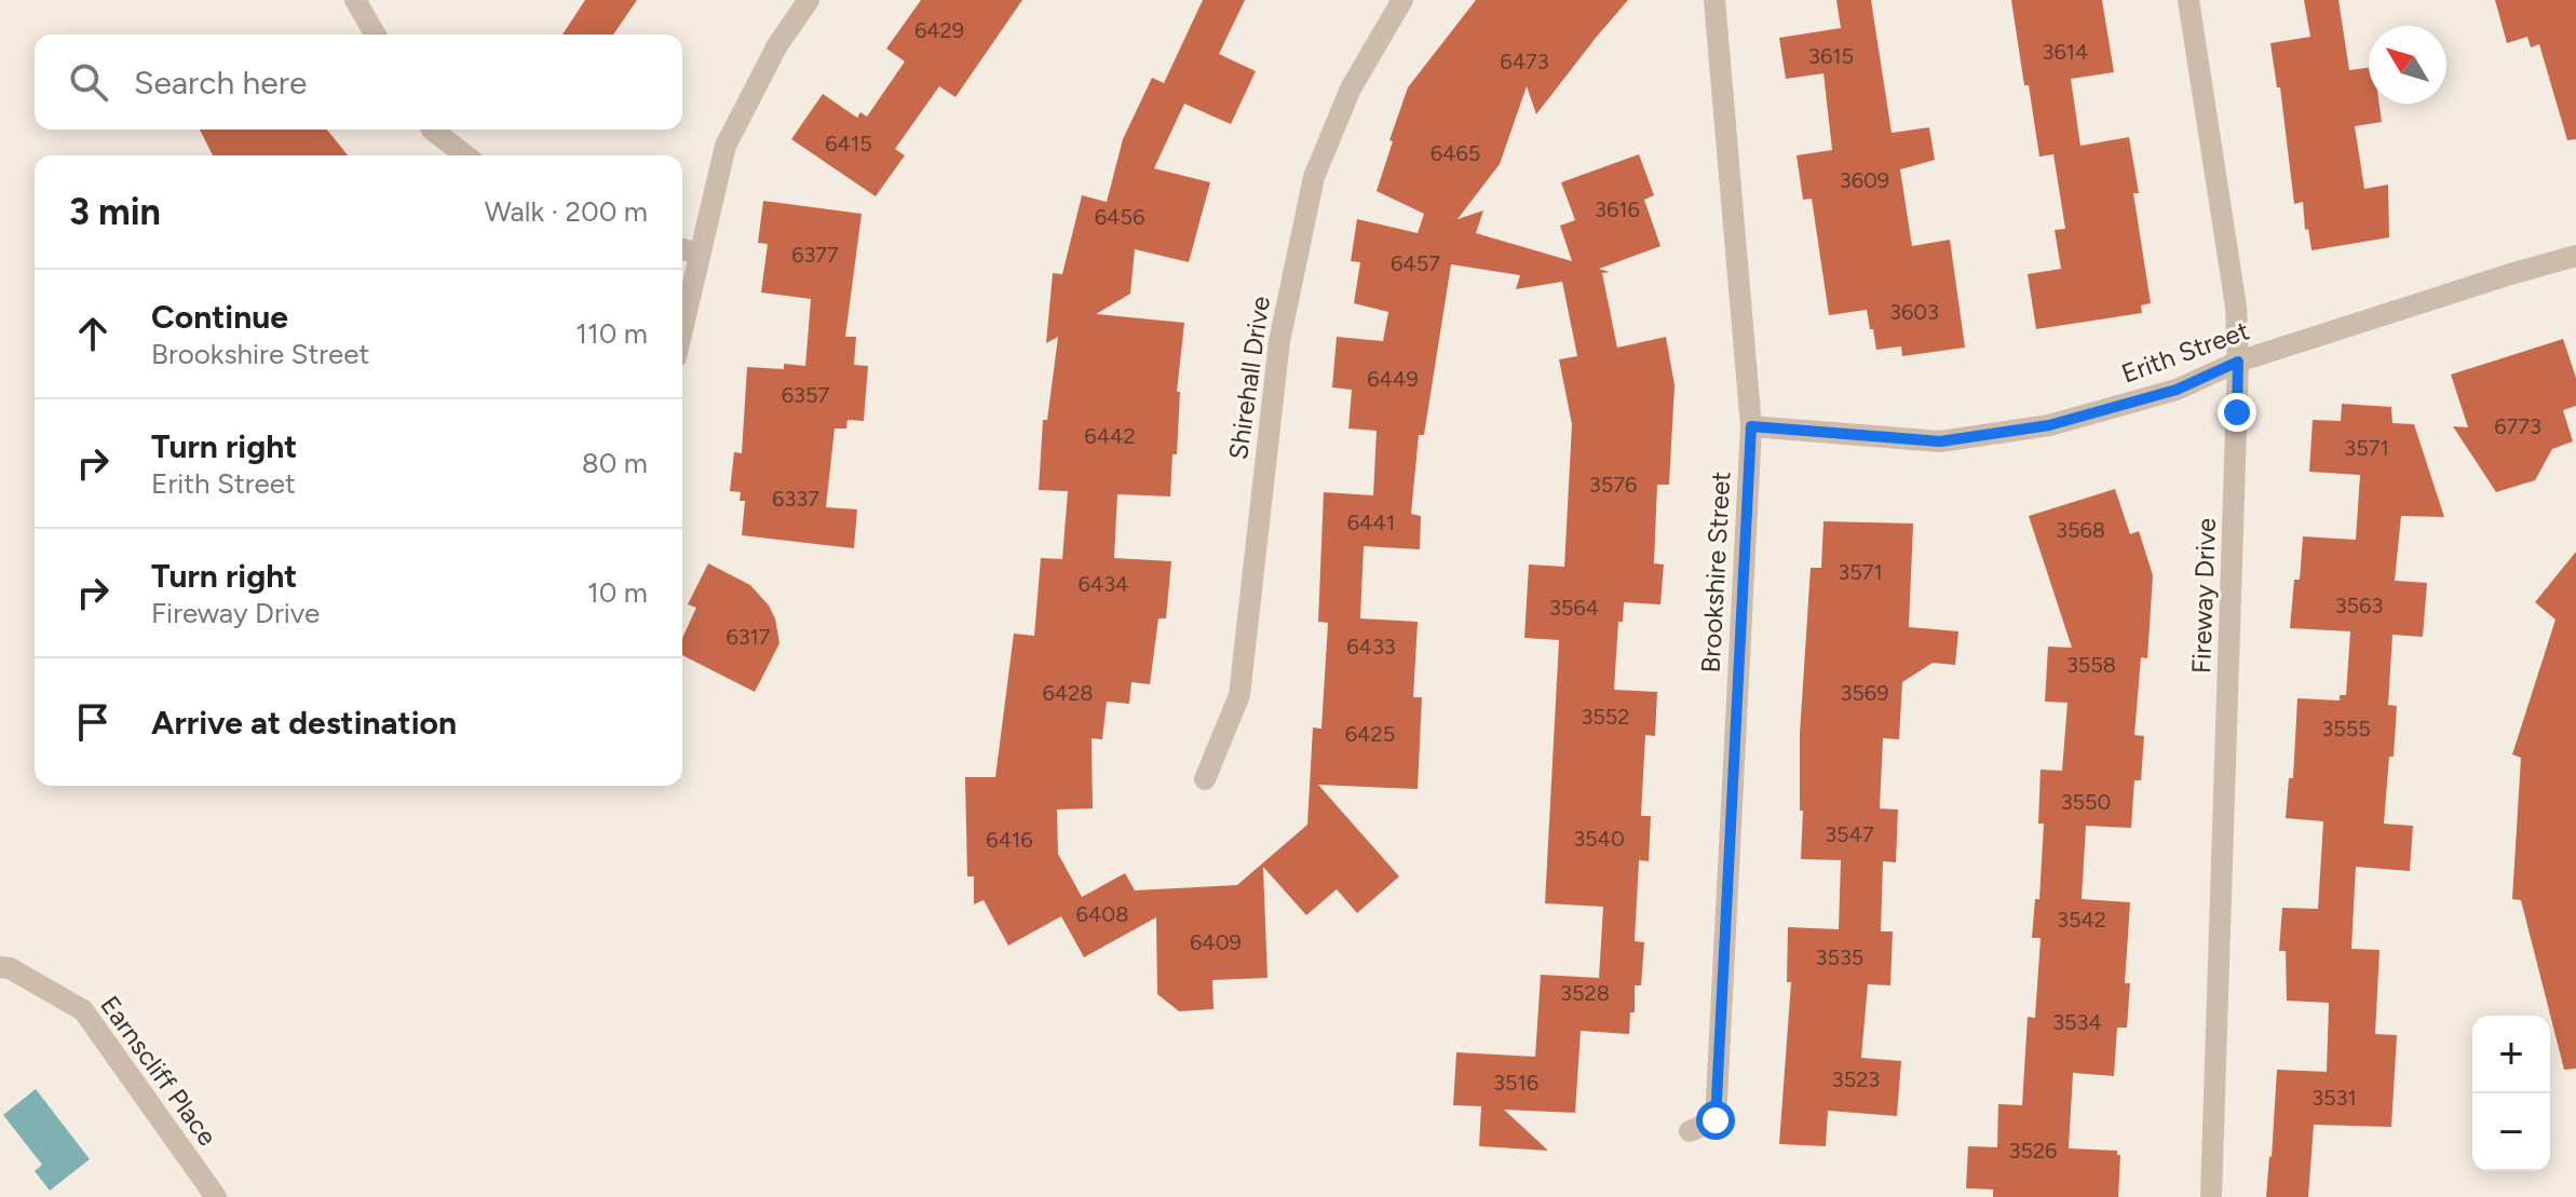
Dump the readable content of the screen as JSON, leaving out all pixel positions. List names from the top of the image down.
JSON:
{
  "streets": {
    "street": [
      "Erith Street",
      "Shirehall Drive",
      "Brookshire Street",
      "Fireway Drive",
      "Earnscliff Place"
    ]
  },
  "crossings": [
    ["Erith Street", "Brookshire Street"],
    ["Erith Street", "Fireway Drive"]
  ],
  "house_numbers": [
    "6429",
    "3614",
    "3615",
    "6473",
    "6415",
    "6465",
    "3609",
    "3616",
    "6456",
    "6377",
    "6457",
    "3603",
    "6449",
    "6357",
    "6773",
    "6442",
    "3571",
    "3576",
    "6337",
    "6441",
    "3568",
    "3571",
    "6434",
    "3563",
    "3564",
    "6317",
    "6433",
    "3558",
    "6428",
    "3569",
    "3552",
    "3555",
    "6425",
    "3550",
    "3547",
    "3540",
    "6416",
    "6408",
    "3542",
    "6409",
    "3535",
    "3528",
    "3534",
    "3523",
    "3516",
    "3531",
    "3526"
  ],
  "north": "top left",
  "page": {
    "search": "Search here",
    "heading": ["3 min", "Walk · 200 m"],
    "list": [
      ["Continue", "Brookshire Street", "110 m"],
      ["Turn right", "Erith Street", "80 m"],
      ["Turn right", "Fireway Drive", "10 m"],
      "Arrive at destination"
    ],
    "map_buttons": ["+", "−"]
  }
}
